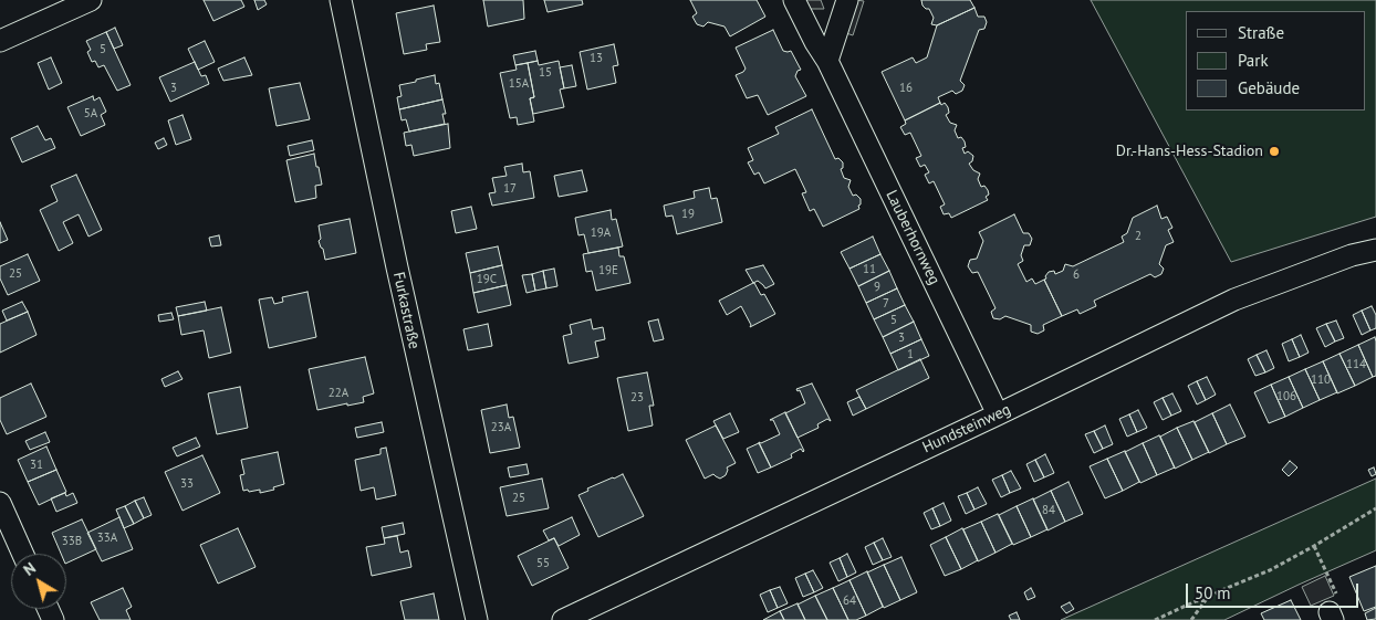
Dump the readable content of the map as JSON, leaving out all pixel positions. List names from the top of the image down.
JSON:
{
  "streets": {
    "street": ["Lauberhornweg", "Furkastraße", "Hundsteinweg"]
  },
  "crossings": [
    ["Lauberhornweg", "Hundsteinweg"]
  ],
  "places": ["Dr.-Hans-Hess-Stadion"],
  "house_numbers": [
    "5",
    "13",
    "15",
    "15A",
    "3",
    "16",
    "5A",
    "17",
    "19",
    "19A",
    "2",
    "11",
    "19E",
    "25",
    "6",
    "19C",
    "9",
    "7",
    "5",
    "3",
    "1",
    "114",
    "110",
    "22A",
    "106",
    "23",
    "23A",
    "31",
    "33",
    "25",
    "84",
    "33A",
    "33B",
    "55",
    "64"
  ],
  "legend": ["Straße", "Park", "Gebäude"],
  "scale_bar": "50 m",
  "north": "top left"
}
